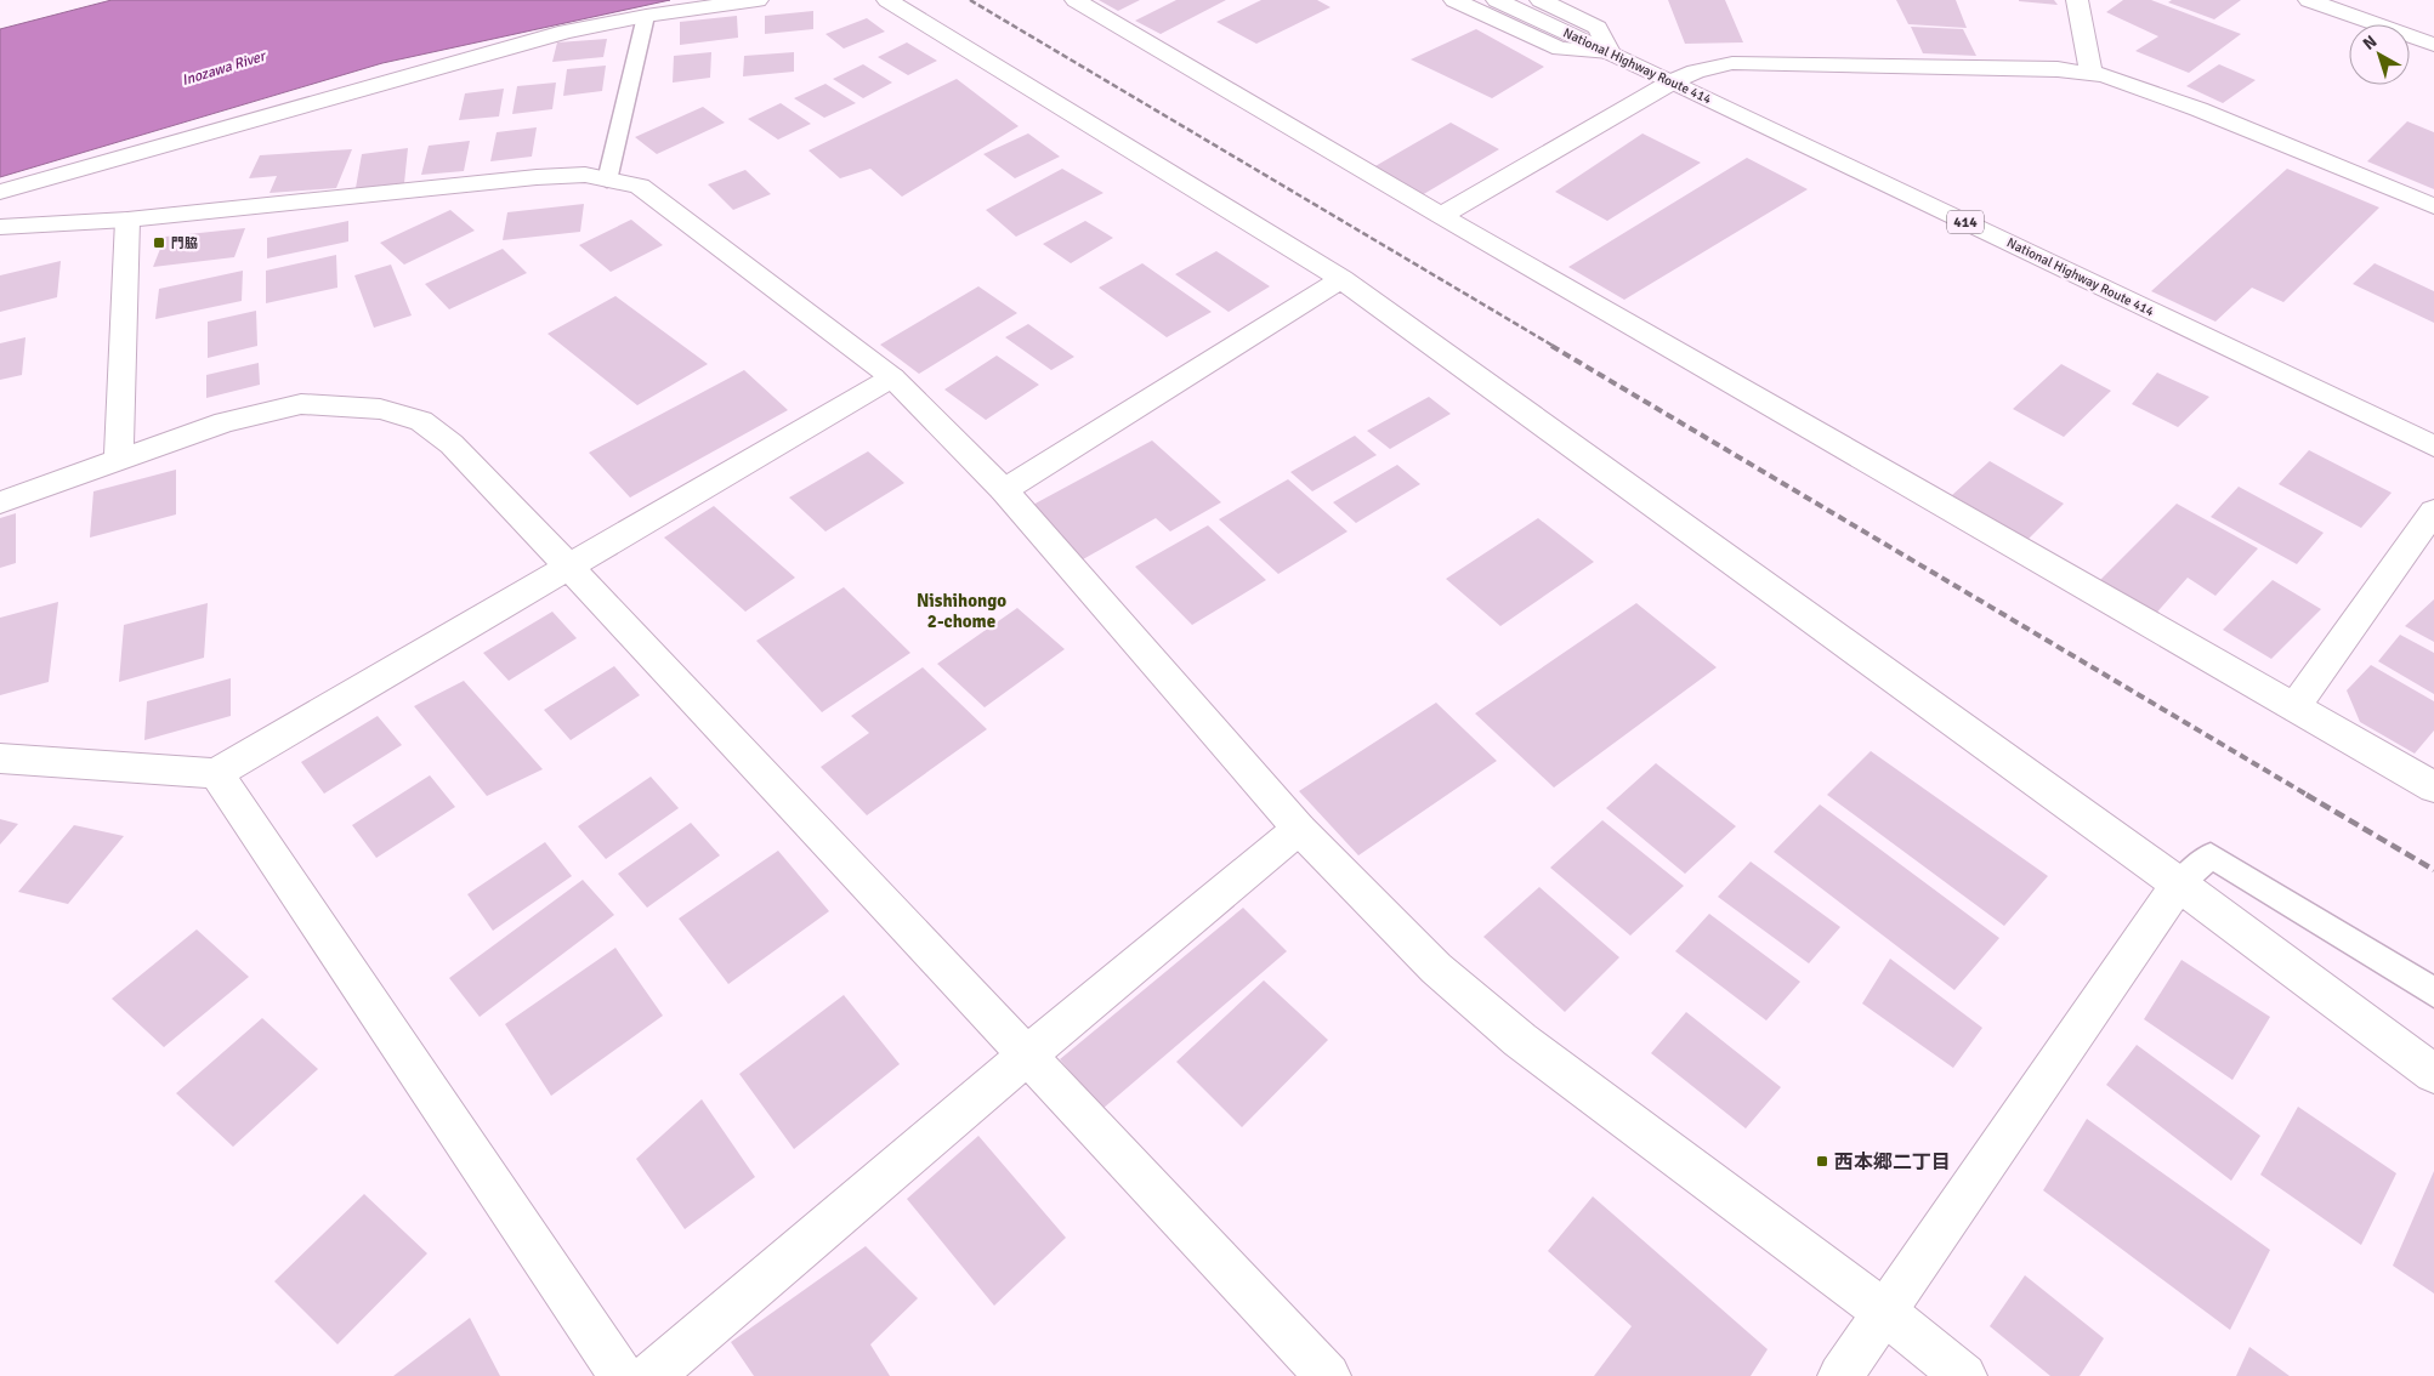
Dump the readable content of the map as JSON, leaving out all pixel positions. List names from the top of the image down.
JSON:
{
  "streets": {
    "main road": ["National Highway Route 414", "414"]
  },
  "districts": ["Nishihongo 2-chome"],
  "water": ["Inozawa River"],
  "places": {
    "transit": ["門脇", "西本郷二丁目"]
  },
  "north": "top left"
}
